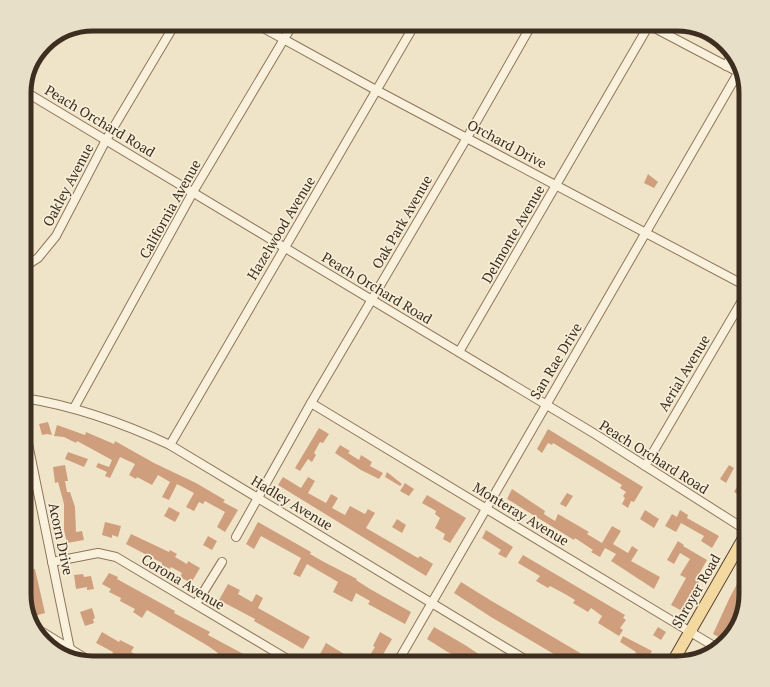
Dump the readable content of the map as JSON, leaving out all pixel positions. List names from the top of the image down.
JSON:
{
  "streets": {
    "main road": ["Shroyer Road"],
    "street": [
      "Peach Orchard Road",
      "Orchard Drive",
      "Oakley Avenue",
      "California Avenue",
      "Oak Park Avenue",
      "Hazelwood Avenue",
      "Delmonte Avenue",
      "San Rae Drive",
      "Aerial Avenue",
      "Hadley Avenue",
      "Monteray Avenue",
      "Acorn Drive",
      "Corona Avenue"
    ]
  },
  "crossings": [
    ["Peach Orchard Road", "Oakley Avenue"],
    ["Peach Orchard Road", "California Avenue"],
    ["Peach Orchard Road", "Oak Park Avenue"],
    ["Peach Orchard Road", "Hazelwood Avenue"],
    ["Peach Orchard Road", "Delmonte Avenue"],
    ["Peach Orchard Road", "San Rae Drive"],
    ["Peach Orchard Road", "Aerial Avenue"],
    ["Orchard Drive", "California Avenue"],
    ["Orchard Drive", "Oak Park Avenue"],
    ["Orchard Drive", "Hazelwood Avenue"],
    ["Orchard Drive", "Delmonte Avenue"],
    ["Orchard Drive", "San Rae Drive"],
    ["California Avenue", "Hadley Avenue"],
    ["Oak Park Avenue", "Hadley Avenue"],
    ["Oak Park Avenue", "Monteray Avenue"],
    ["Hazelwood Avenue", "Hadley Avenue"],
    ["San Rae Drive", "Hadley Avenue"],
    ["San Rae Drive", "Monteray Avenue"],
    ["Monteray Avenue", "Shroyer Road"],
    ["Acorn Drive", "Corona Avenue"]
  ]
}
